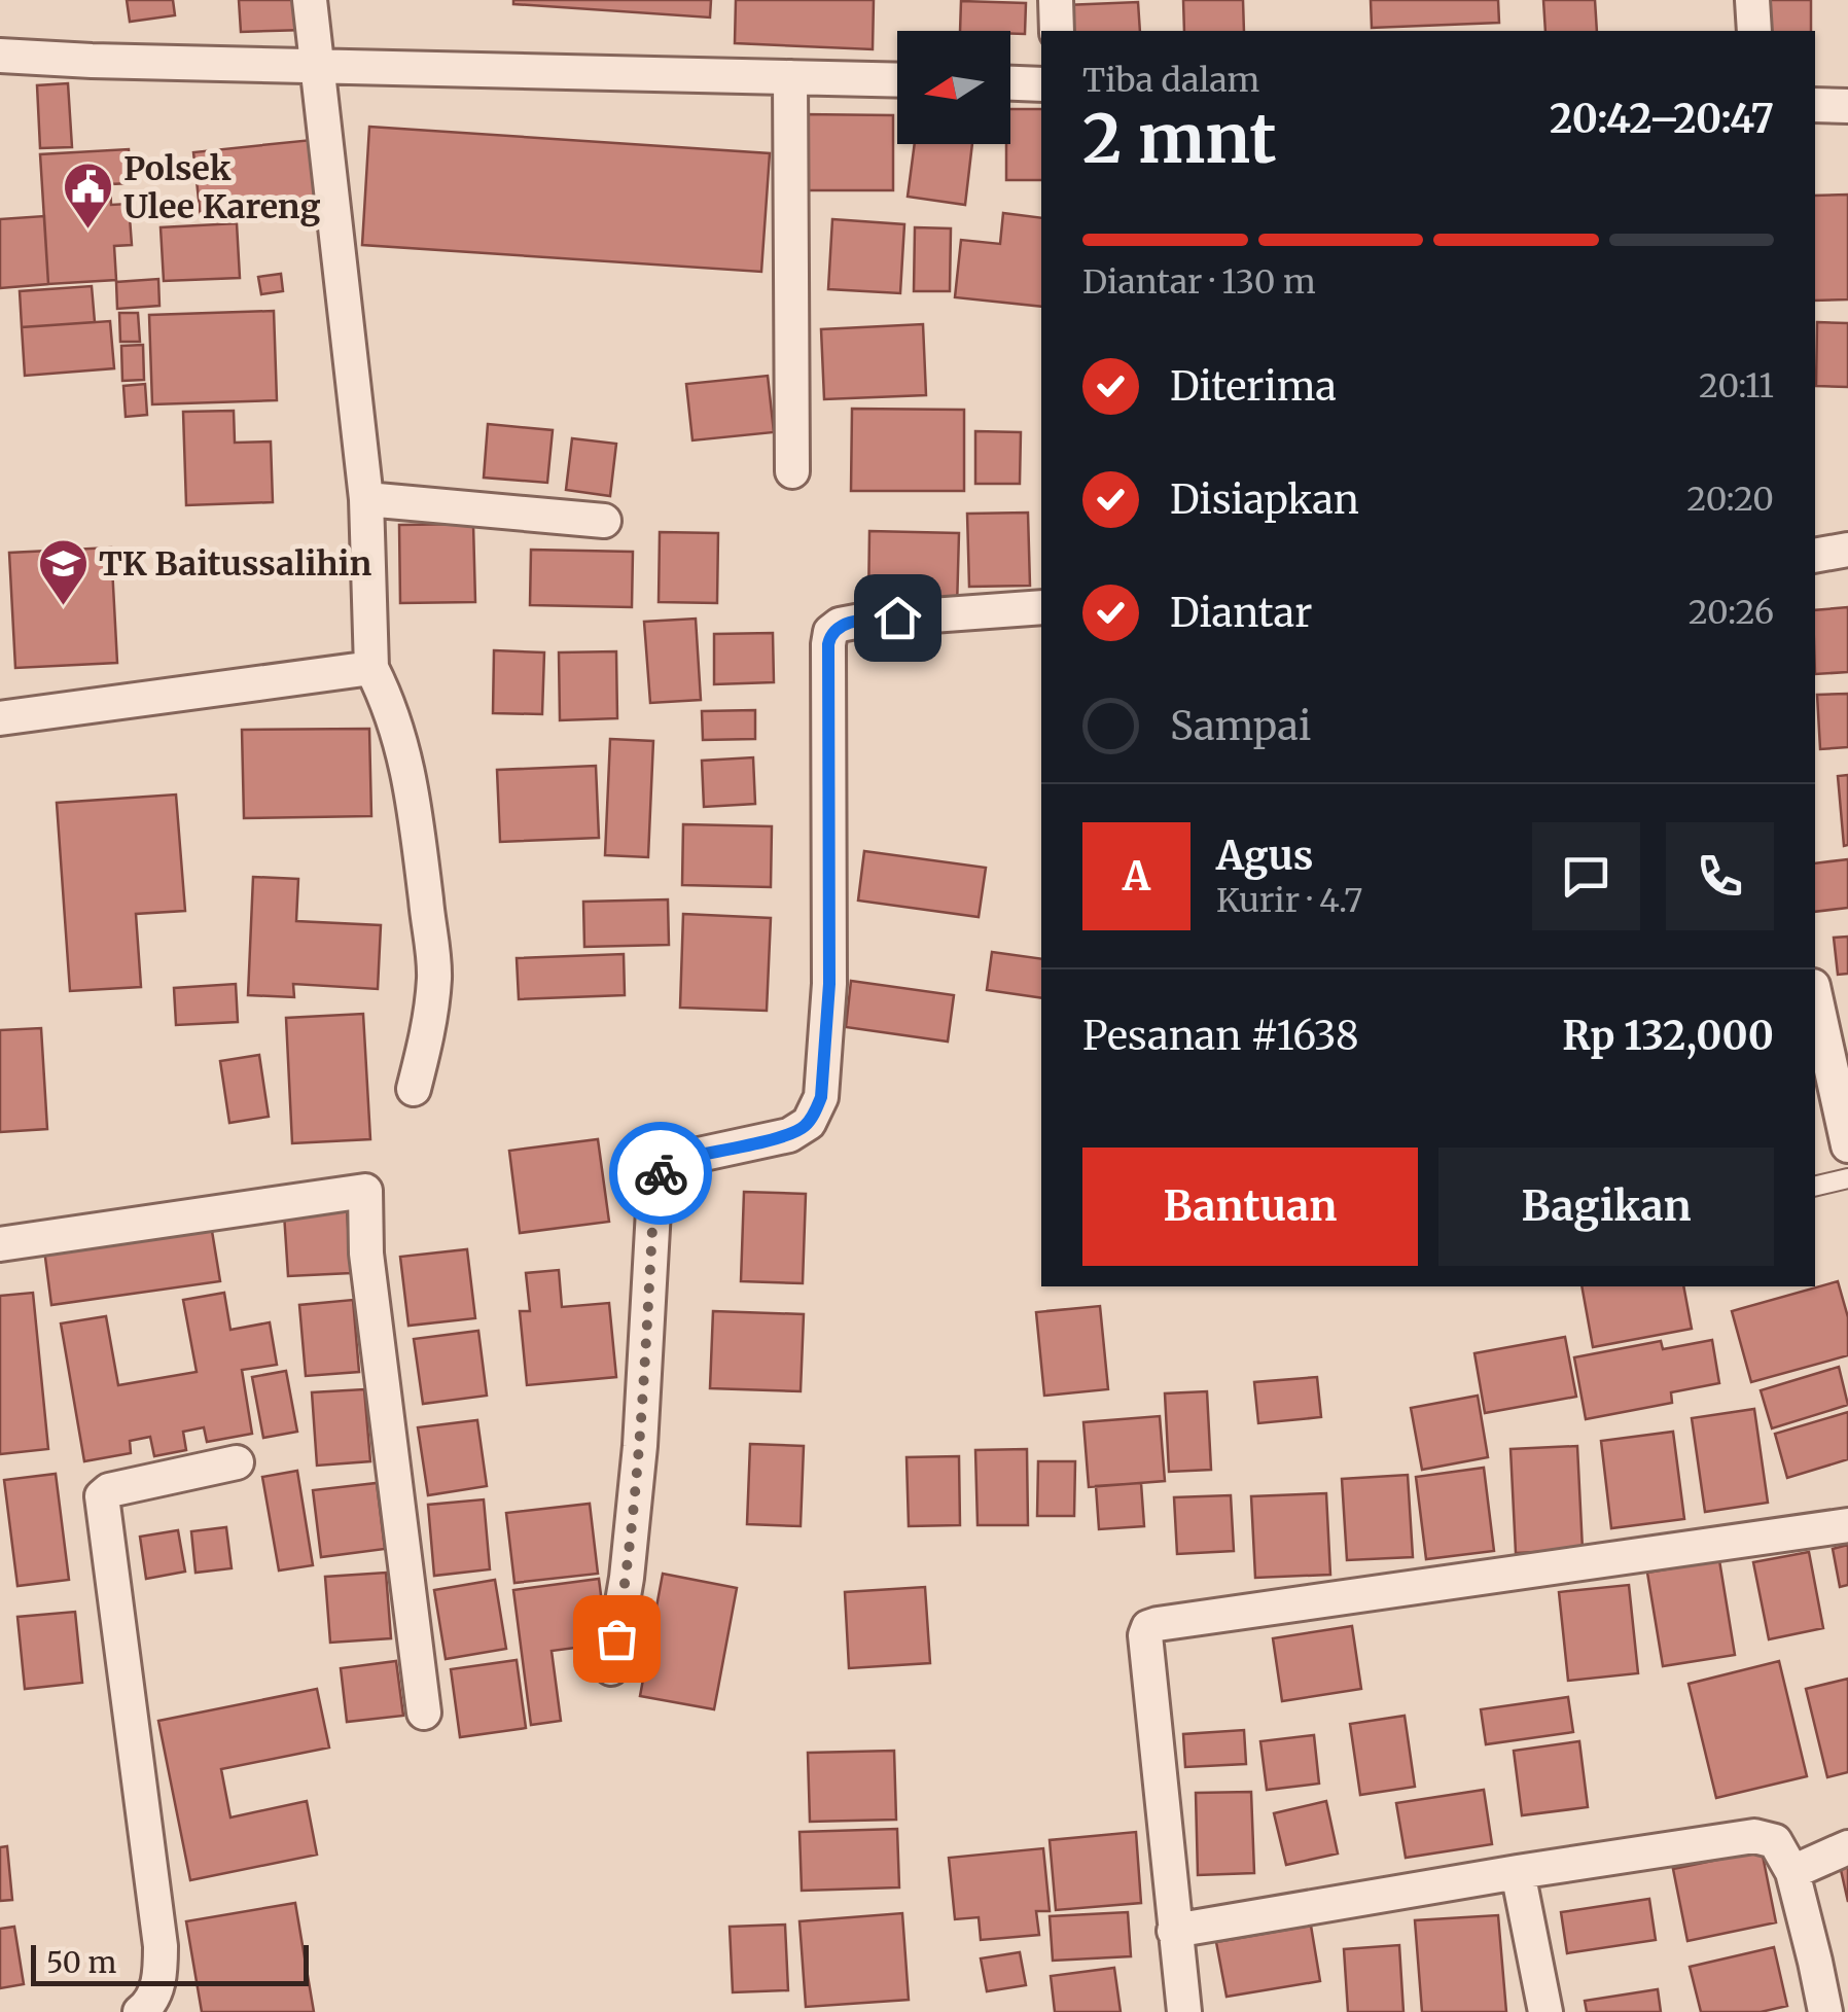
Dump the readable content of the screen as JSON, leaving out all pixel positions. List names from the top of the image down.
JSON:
{
  "places": {
    "public building": ["Polsek Ulee Kareng"],
    "school or university": ["TK Baitussalihin"]
  },
  "scale_bar": "50 m",
  "north": "left",
  "page": {
    "heading": ["2 mnt", "Tiba dalam", "20:42–20:47"],
    "panel": [
      "Agus",
      "Kurir · 4.7",
      "Pesanan #1638",
      "Rp 132,000"
    ],
    "bar": "Diantar · 130 m",
    "list": [
      ["Diterima", "20:11"],
      ["Disiapkan", "20:20"],
      ["Diantar", "20:26"],
      "Sampai"
    ],
    "round": "A",
    "buttons": ["Bantuan", "Bagikan"],
    "scale": "50 m"
  }
}
